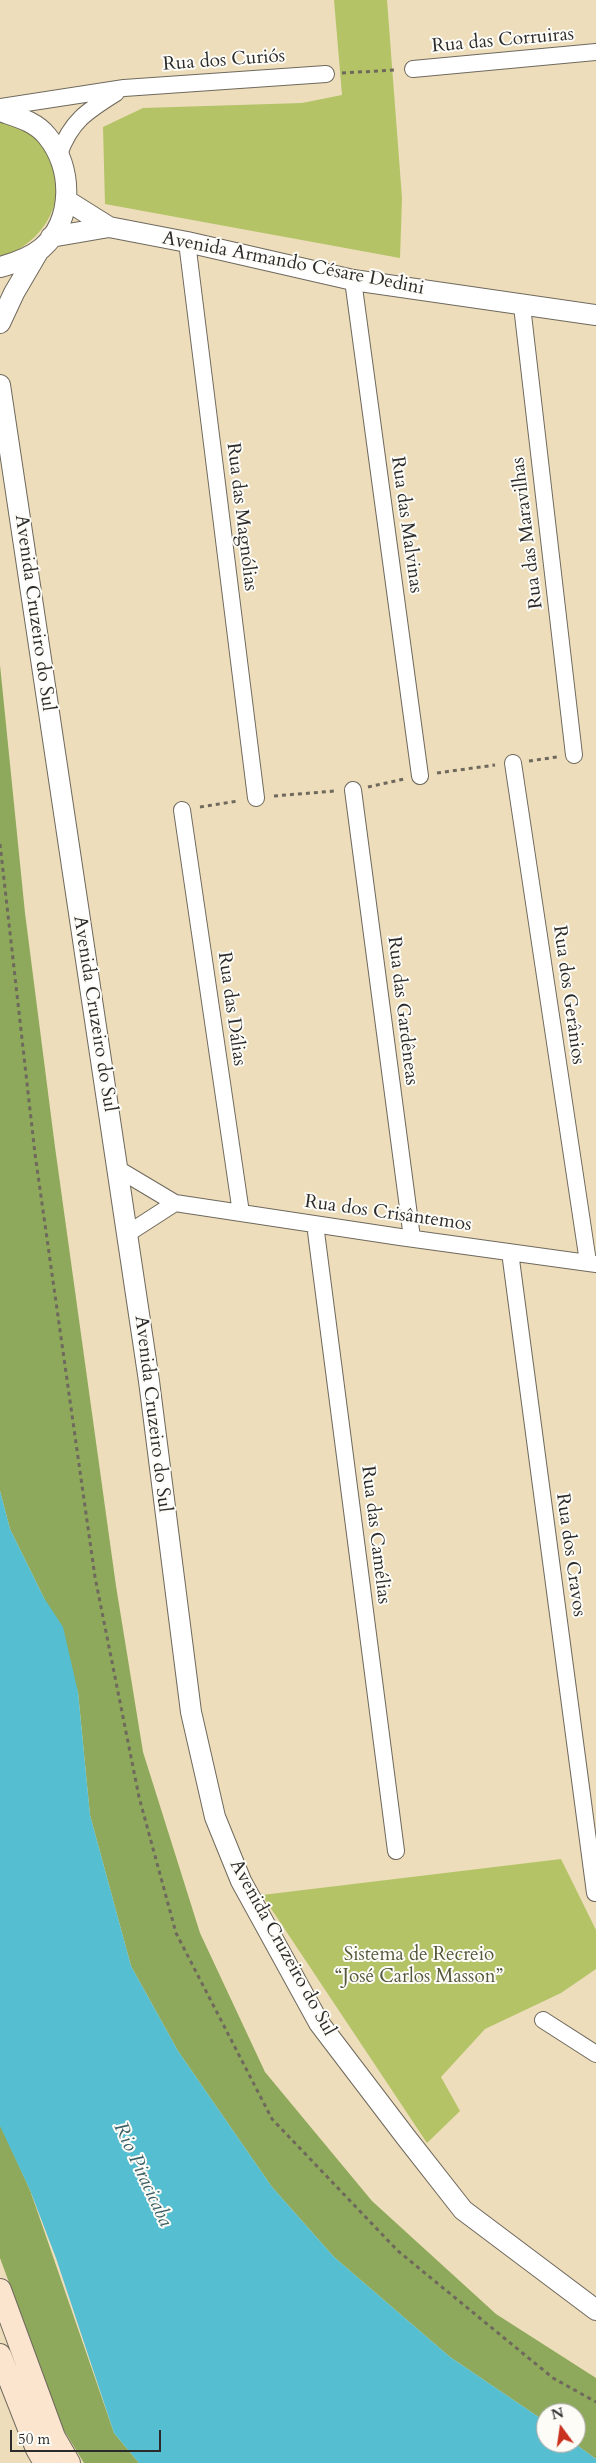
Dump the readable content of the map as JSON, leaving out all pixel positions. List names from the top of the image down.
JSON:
{
  "streets": {
    "street": [
      "Rua das Corruiras",
      "Rua dos Curiós",
      "Avenida Armando Césare Dedini",
      "Rua das Magnólias",
      "Rua das Malvinas",
      "Rua das Maravilhas",
      "Avenida Cruzeiro do Sul",
      "Rua dos Gerânios",
      "Rua das Dálias",
      "Rua das Gardêneas",
      "Rua dos Crisântemos",
      "Rua das Camélias",
      "Rua dos Cravos"
    ]
  },
  "crossings": [
    ["Avenida Armando Césare Dedini", "Rua das Magnólias"],
    ["Avenida Armando Césare Dedini", "Rua das Malvinas"],
    ["Avenida Armando Césare Dedini", "Rua das Maravilhas"],
    ["Avenida Cruzeiro do Sul", "Rua dos Crisântemos"],
    ["Rua dos Gerânios", "Rua dos Crisântemos"],
    ["Rua das Dálias", "Rua dos Crisântemos"],
    ["Rua das Gardêneas", "Rua dos Crisântemos"],
    ["Rua dos Crisântemos", "Rua das Camélias"],
    ["Rua dos Crisântemos", "Rua dos Cravos"]
  ],
  "water": ["Rio Piracicaba"],
  "parks": ["Sistema de Recreio “José Carlos Masson”"],
  "scale_bar": "50 m",
  "north": "top"
}
